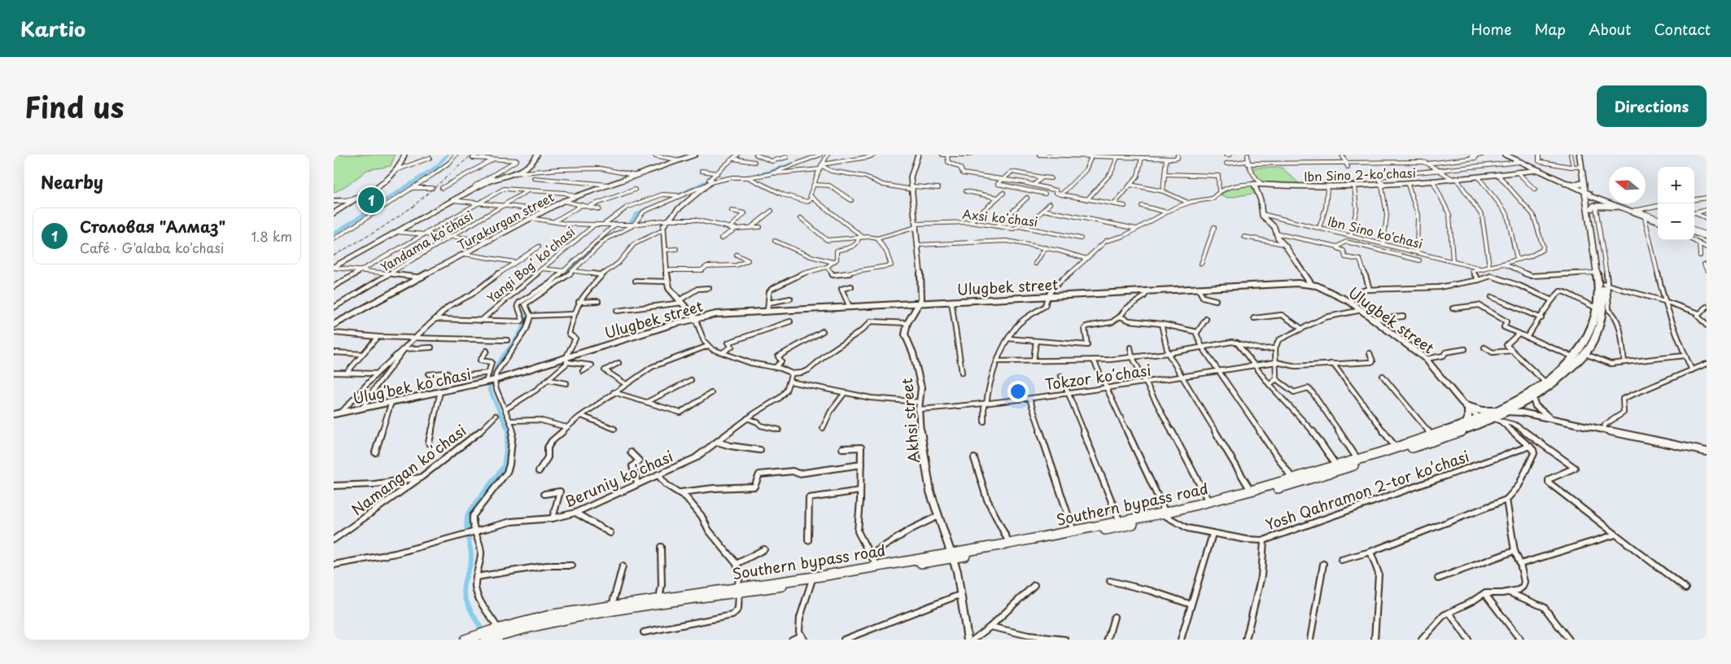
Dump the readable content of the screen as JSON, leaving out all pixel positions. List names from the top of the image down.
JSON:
{
  "streets": {
    "highway": ["Southern bypass road"],
    "street": [
      "Ibn Sino 2-koʼchasi",
      "Axsi koʻchasi",
      "Turakurgan street",
      "Ibn Sino ko'chasi",
      "Yandama koʻchasi",
      "Yangi Bogʻ koʻchasi",
      "Ulugbek street",
      "Tokzor koʻchasi",
      "Ulugʻbek koʻchasi",
      "Akhsi street",
      "Namangan koʻchasi",
      "Beruniy koʻchasi",
      "Yosh Qahramon 2-tor koʼchasi"
    ]
  },
  "crossings": [
    ["Turakurgan street", "Yandama koʻchasi"],
    ["Ulugbek street", "Ulugʻbek koʻchasi"],
    ["Ulugbek street", "Southern bypass road"],
    ["Tokzor koʻchasi", "Akhsi street"],
    ["Akhsi street", "Southern bypass road"]
  ],
  "north": "left",
  "page": {
    "header": "Kartio",
    "nav": [
      "Home",
      "Map",
      "About",
      "Contact"
    ],
    "title": "Find us",
    "buttons": "Directions",
    "heading": "Nearby",
    "map_buttons": ["+", "−"],
    "pins": "1",
    "list": [
      {
        "mark": "1",
        "name": "Столовая \"Алмаз\"",
        "note": "Café · G'alaba ko'chasi",
        "value": "1.8 km"
      }
    ]
  }
}
